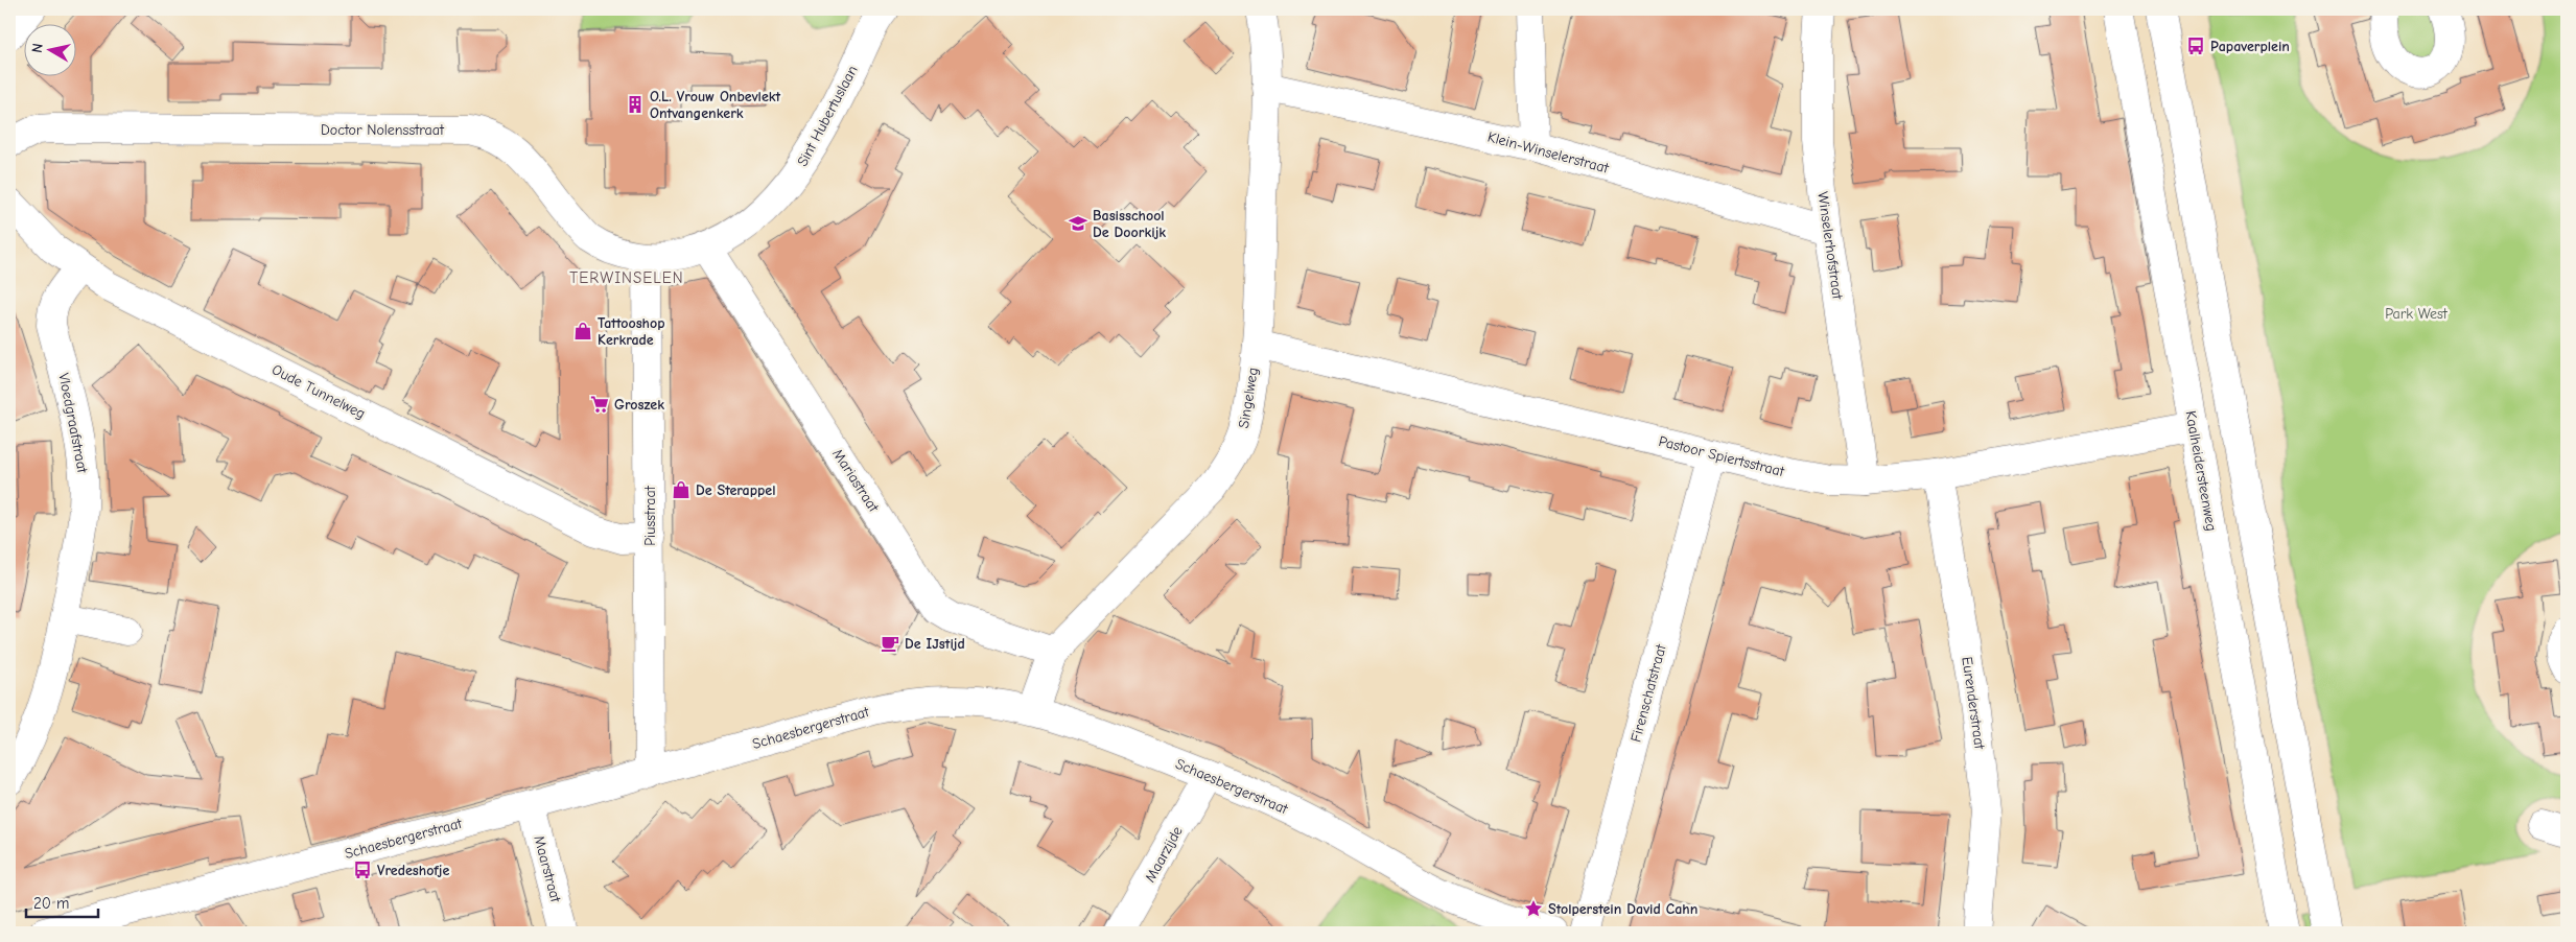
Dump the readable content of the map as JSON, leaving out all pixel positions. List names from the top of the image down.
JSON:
{
  "streets": {
    "street": [
      "Sint Hubertuslaan",
      "Doctor Nolensstraat",
      "Klein-Winselerstraat",
      "Winselerhofstraat",
      "Oude Tunnelweg",
      "Singelweg",
      "Vloedgraafstraat",
      "Pastoor Spiertsstraat",
      "Kaalheidersteenweg",
      "Mariastraat",
      "Piusstraat",
      "Firenschatstraat",
      "Eurenderstraat",
      "Schaesbergerstraat",
      "Maarzijde",
      "Maarstraat"
    ]
  },
  "crossings": [
    ["Sint Hubertuslaan", "Doctor Nolensstraat"],
    ["Sint Hubertuslaan", "Mariastraat"],
    ["Doctor Nolensstraat", "Mariastraat"],
    ["Doctor Nolensstraat", "Piusstraat"],
    ["Klein-Winselerstraat", "Winselerhofstraat"],
    ["Klein-Winselerstraat", "Singelweg"],
    ["Winselerhofstraat", "Pastoor Spiertsstraat"],
    ["Oude Tunnelweg", "Vloedgraafstraat"],
    ["Oude Tunnelweg", "Piusstraat"],
    ["Singelweg", "Pastoor Spiertsstraat"],
    ["Singelweg", "Mariastraat"],
    ["Singelweg", "Schaesbergerstraat"],
    ["Pastoor Spiertsstraat", "Kaalheidersteenweg"],
    ["Pastoor Spiertsstraat", "Firenschatstraat"],
    ["Pastoor Spiertsstraat", "Eurenderstraat"],
    ["Piusstraat", "Schaesbergerstraat"],
    ["Schaesbergerstraat", "Maarzijde"],
    ["Schaesbergerstraat", "Maarstraat"]
  ],
  "districts": ["TERWINSELEN"],
  "parks": ["Park West"],
  "places": {
    "bus stop": ["Papaverplein", "Vredeshofje"],
    "building": ["O.L. Vrouw Onbevlekt Ontvangenkerk"],
    "school or university": ["Basisschool De Doorkijk"],
    "shop": ["Tattooshop Kerkrade", "De Sterappel"],
    "supermarket": ["Groszek"],
    "cafe": ["De IJstijd"],
    "place": ["Stolperstein David Cahn"]
  },
  "scale_bar": "20 m",
  "north": "left"
}
